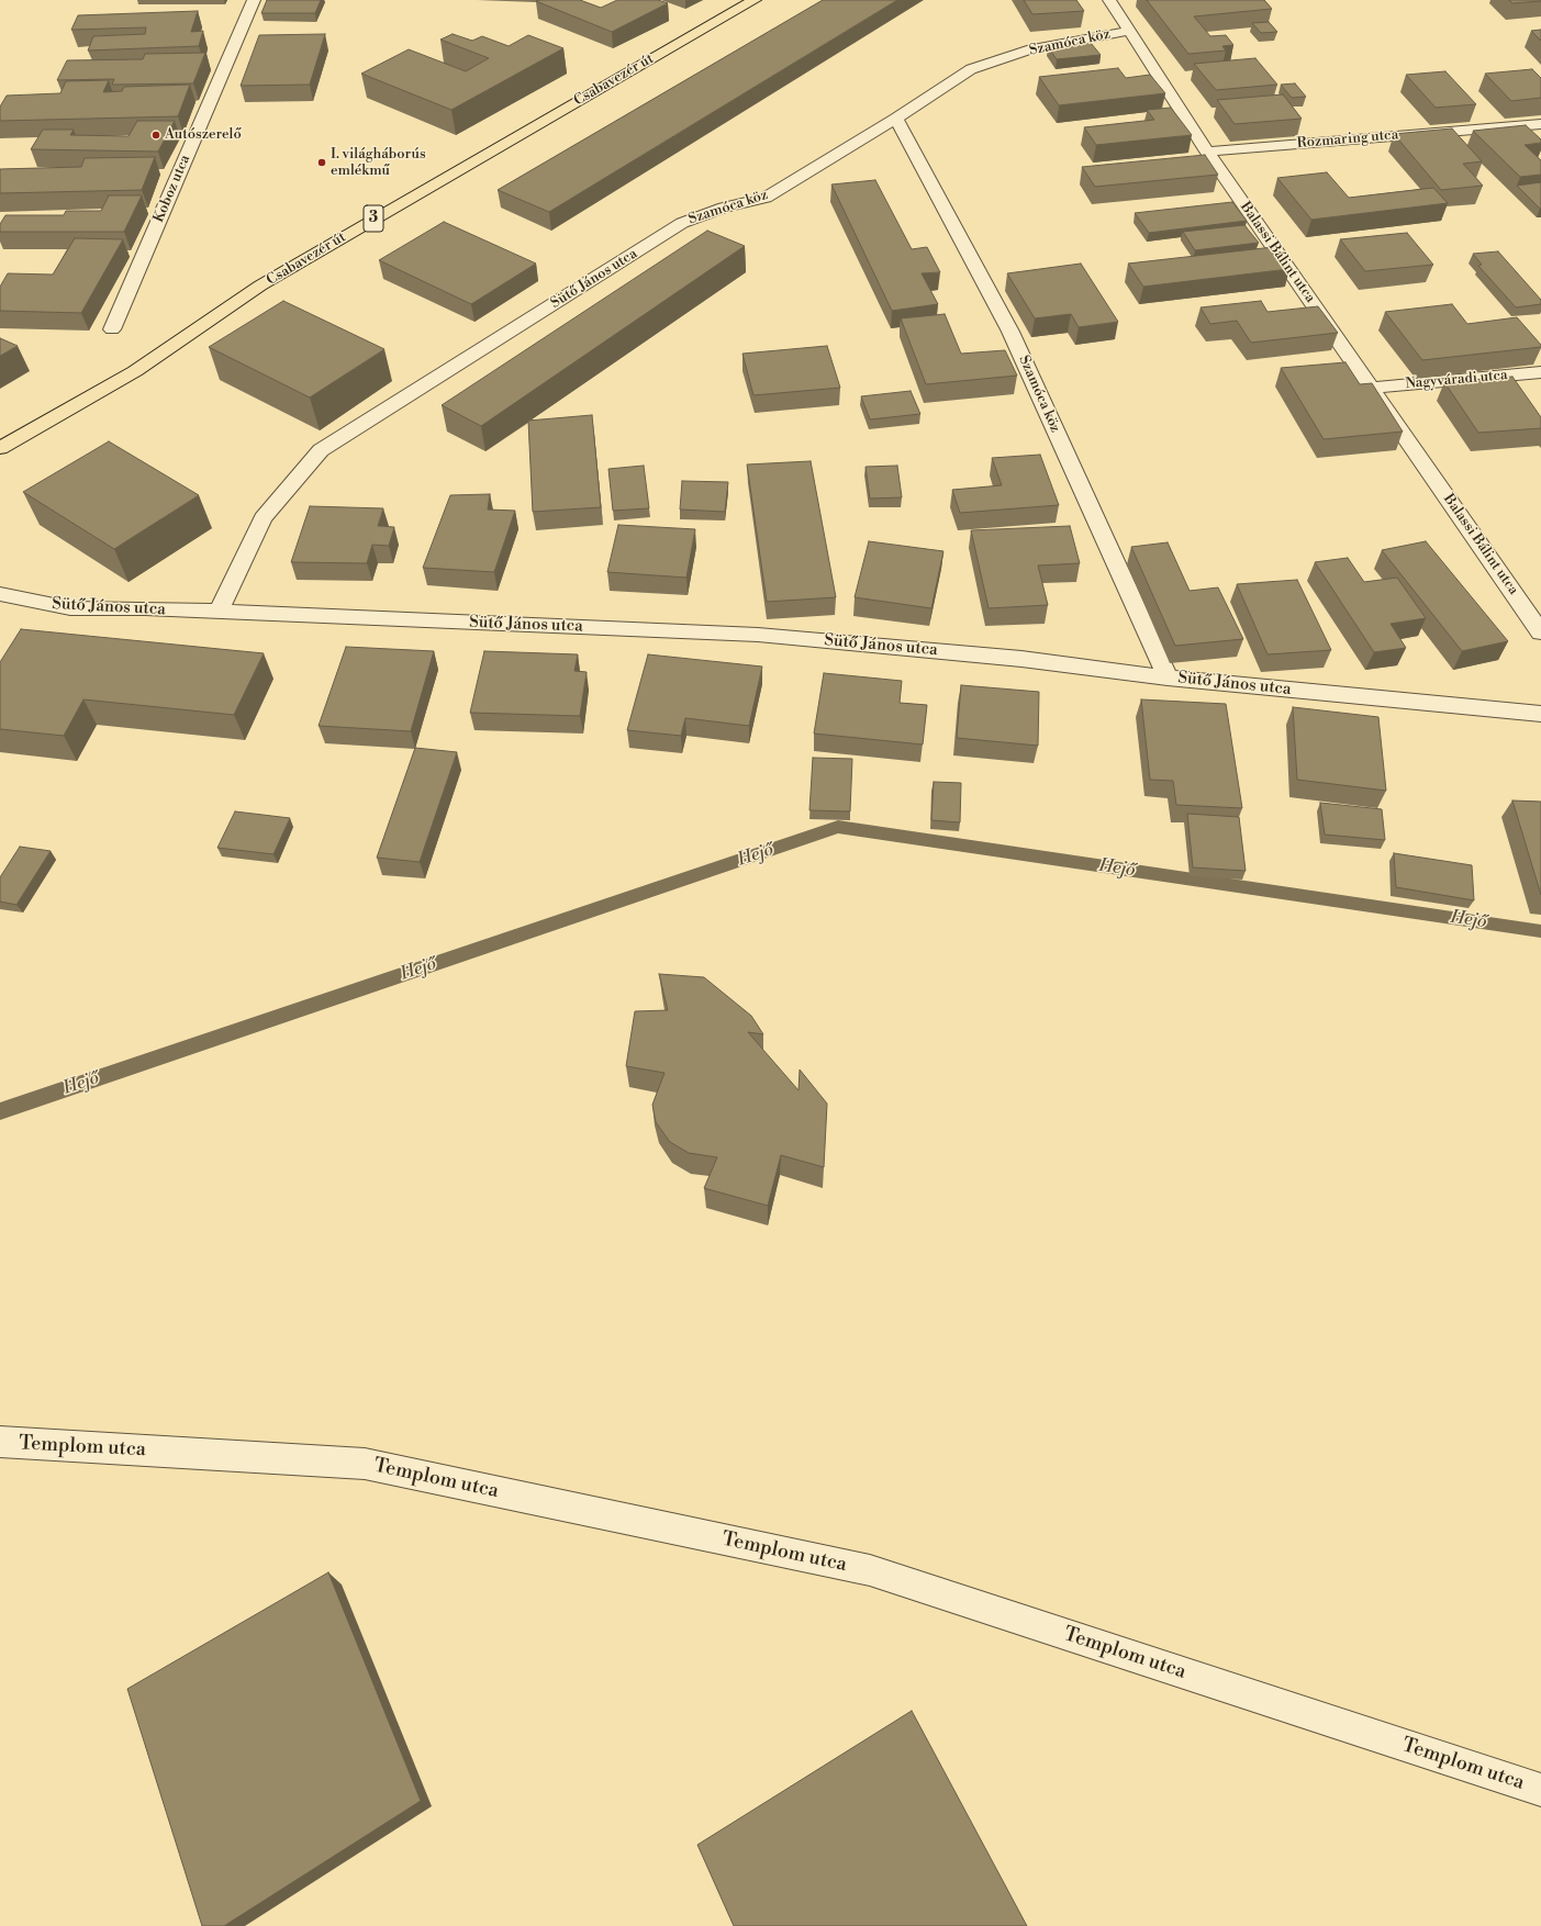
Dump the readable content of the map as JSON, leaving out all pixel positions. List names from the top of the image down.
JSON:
{
  "streets": {
    "main road": ["Csabavezér út", "3"],
    "street": [
      "Szamóca köz",
      "Rozmaring utca",
      "Koboz utca",
      "Balassi Bálint utca",
      "Sütő János utca",
      "Nagyváradi utca",
      "Templom utca"
    ]
  },
  "crossings": [
    ["Szamóca köz", "Balassi Bálint utca"],
    ["Szamóca köz", "Sütő János utca"],
    ["Rozmaring utca", "Balassi Bálint utca"],
    ["Balassi Bálint utca", "Nagyváradi utca"]
  ],
  "water": ["Hejő"],
  "places": ["Autószerelő", "I. világháborús emlékmű"]
}
